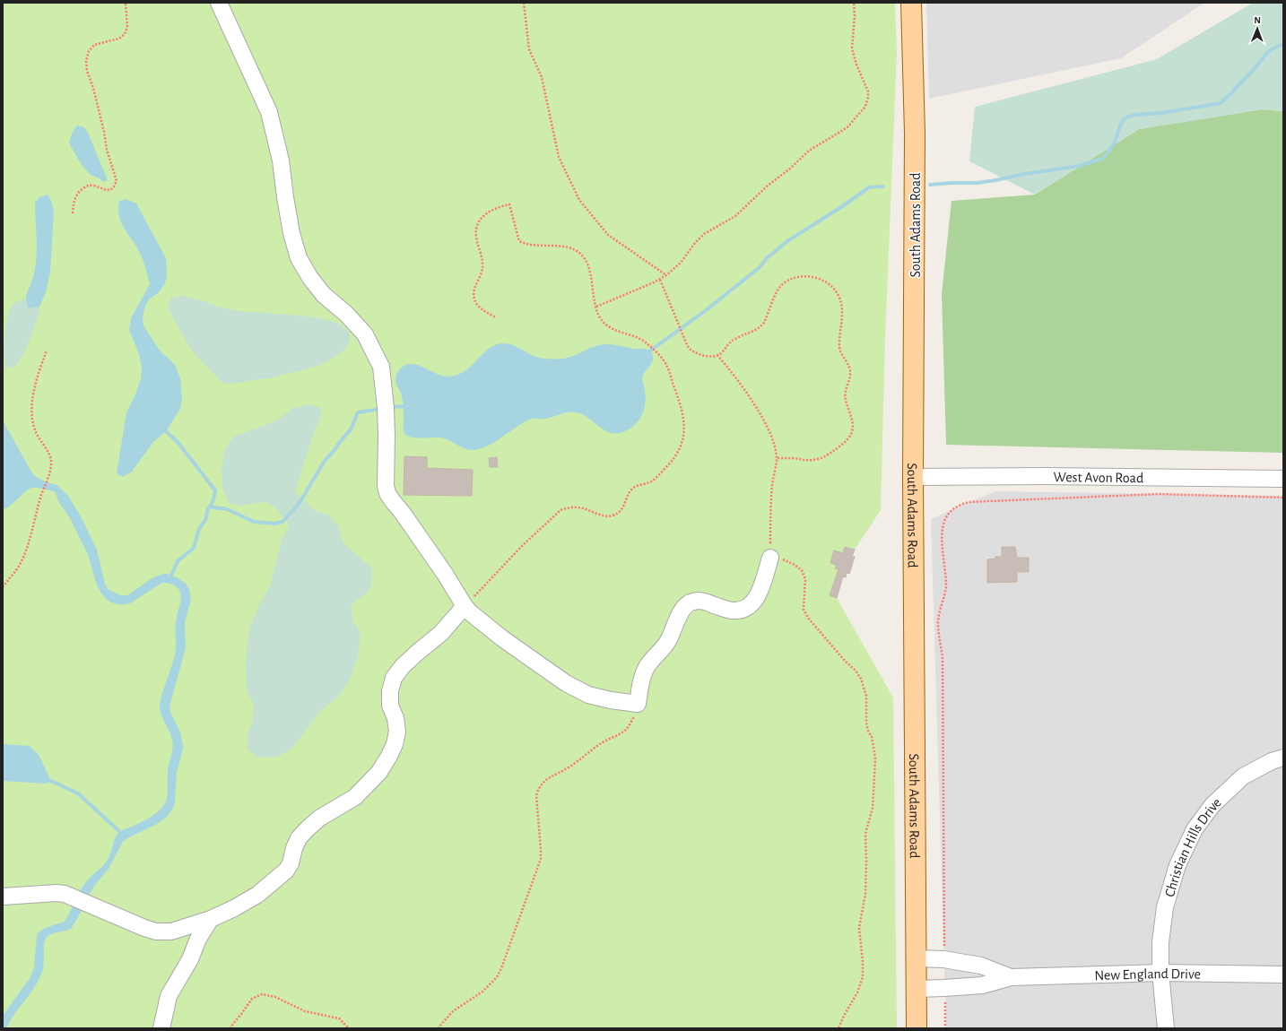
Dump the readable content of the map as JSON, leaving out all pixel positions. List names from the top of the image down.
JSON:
{
  "streets": {
    "main road": ["South Adams Road"],
    "street": ["West Avon Road", "Christian Hills Drive", "New England Drive"]
  },
  "crossings": [
    ["South Adams Road", "West Avon Road"],
    ["South Adams Road", "New England Drive"],
    ["Christian Hills Drive", "New England Drive"]
  ],
  "north": "top"
}
